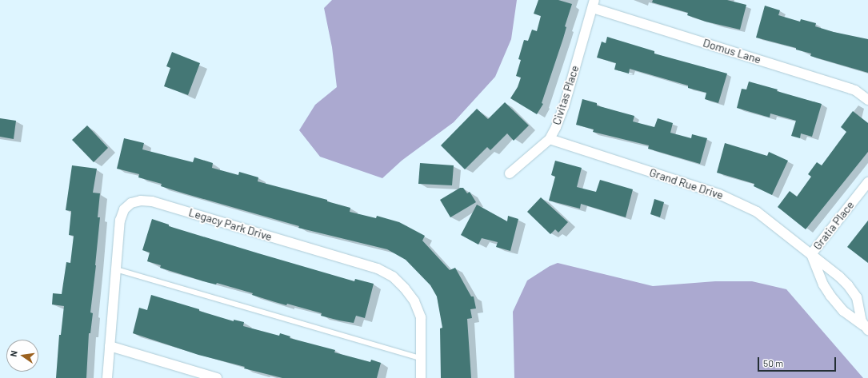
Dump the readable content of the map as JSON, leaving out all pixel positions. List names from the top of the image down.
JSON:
{
  "streets": {
    "street": [
      "Domus Lane",
      "Civitas Place",
      "Grand Rue Drive",
      "Legacy Park Drive",
      "Gratia Place"
    ]
  },
  "crossings": [
    ["Domus Lane", "Civitas Place"],
    ["Civitas Place", "Grand Rue Drive"],
    ["Grand Rue Drive", "Gratia Place"]
  ],
  "scale_bar": "50 m",
  "north": "left"
}
